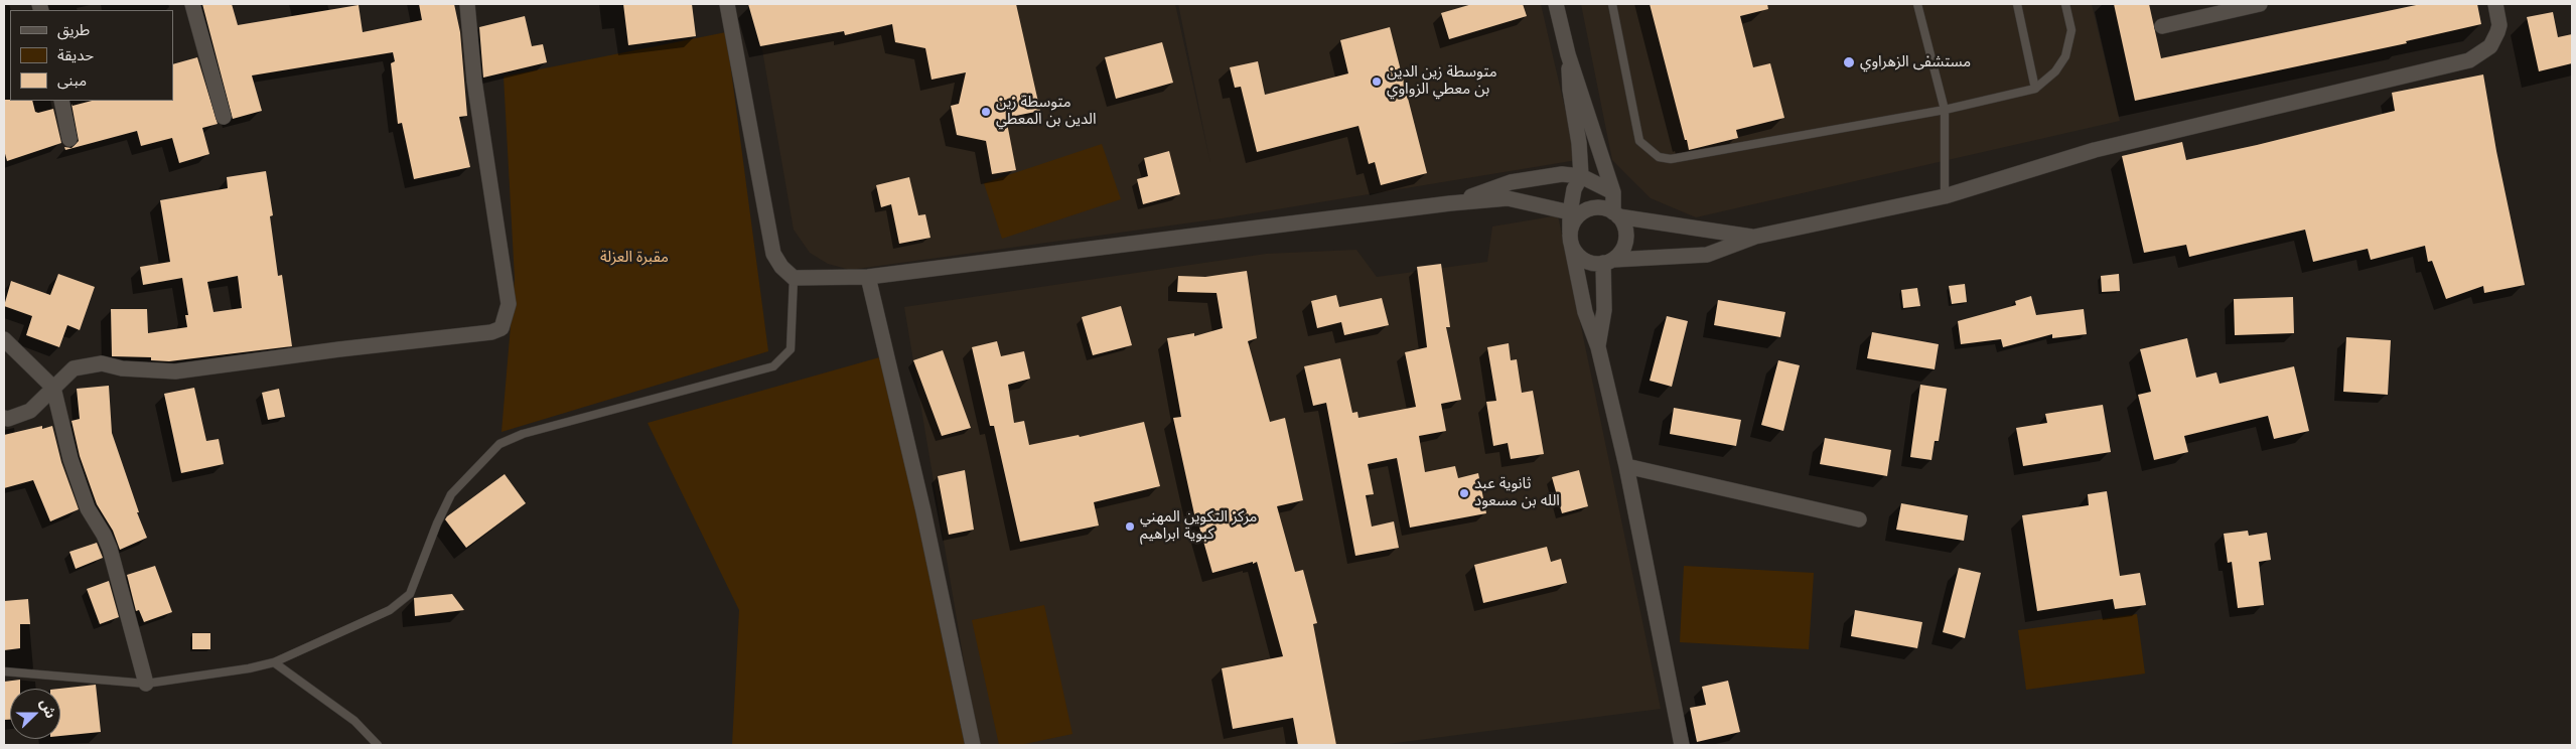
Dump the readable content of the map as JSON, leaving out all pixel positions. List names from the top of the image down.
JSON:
{
  "parks": ["مقبرة العزلة"],
  "places": [
    "مستشفى الزهراوي",
    "متوسطة زين الدين بن معطي الزواوي",
    "متوسطة زين الدين بن المعطي",
    "ثانوية عبد الله بن مسعود",
    "مركز التكوين المهني كبوية ابراهيم"
  ],
  "legend": ["طريق", "حديقة", "مبنى"],
  "north": "right"
}
